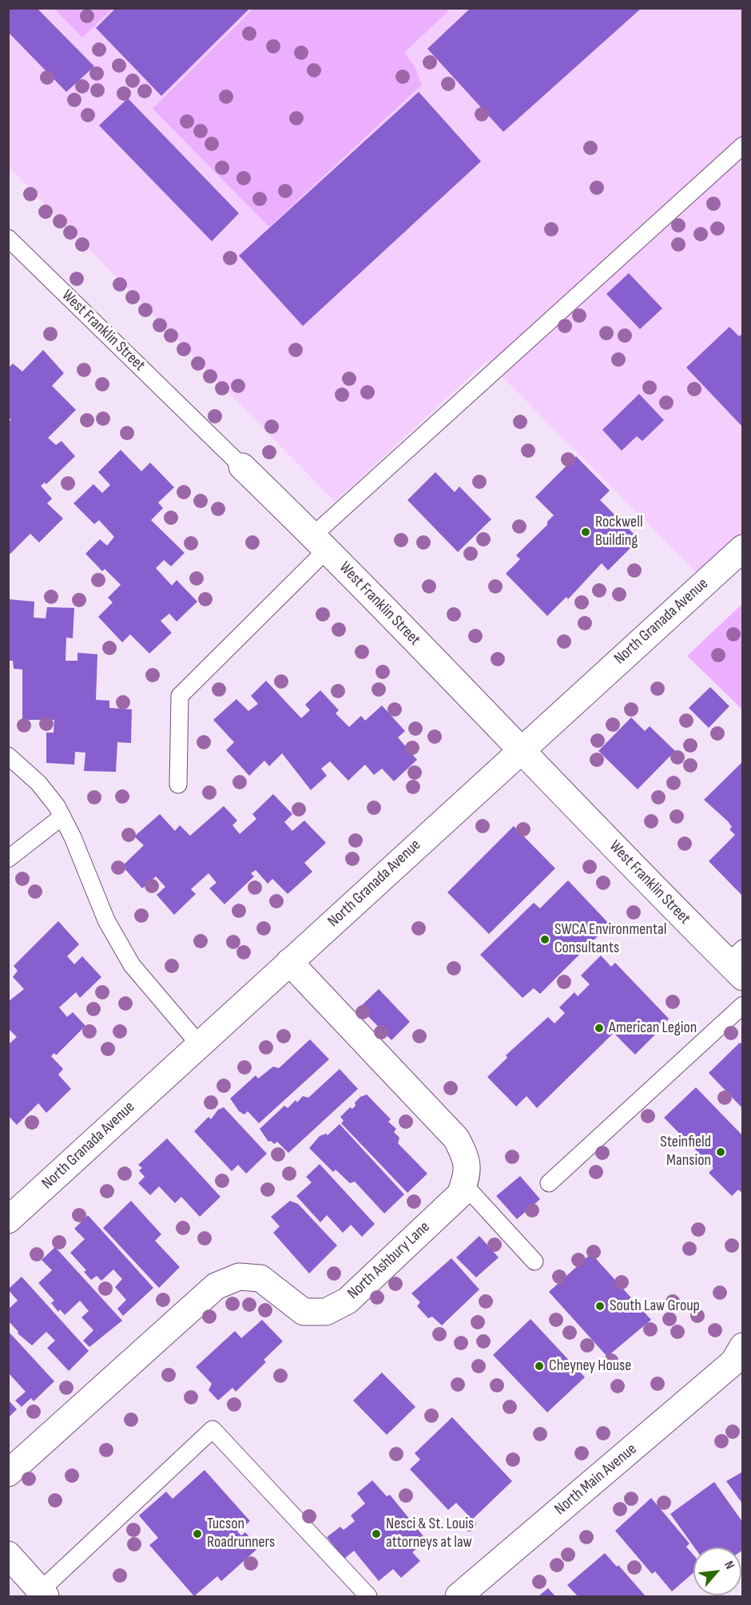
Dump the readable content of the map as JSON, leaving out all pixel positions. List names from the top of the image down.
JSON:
{
  "streets": {
    "street": [
      "West Franklin Street",
      "North Granada Avenue",
      "North Ashbury Lane",
      "North Main Avenue"
    ]
  },
  "crossings": [
    ["West Franklin Street", "North Granada Avenue"],
    ["North Granada Avenue", "North Ashbury Lane"]
  ],
  "places": [
    "Rockwell Building",
    "SWCA Environmental Consultants",
    "American Legion",
    "Steinfield Mansion",
    "South Law Group",
    "Cheyney House",
    "Tucson Roadrunners",
    "Nesci & St. Louis attorneys at law"
  ],
  "north": "top right"
}
